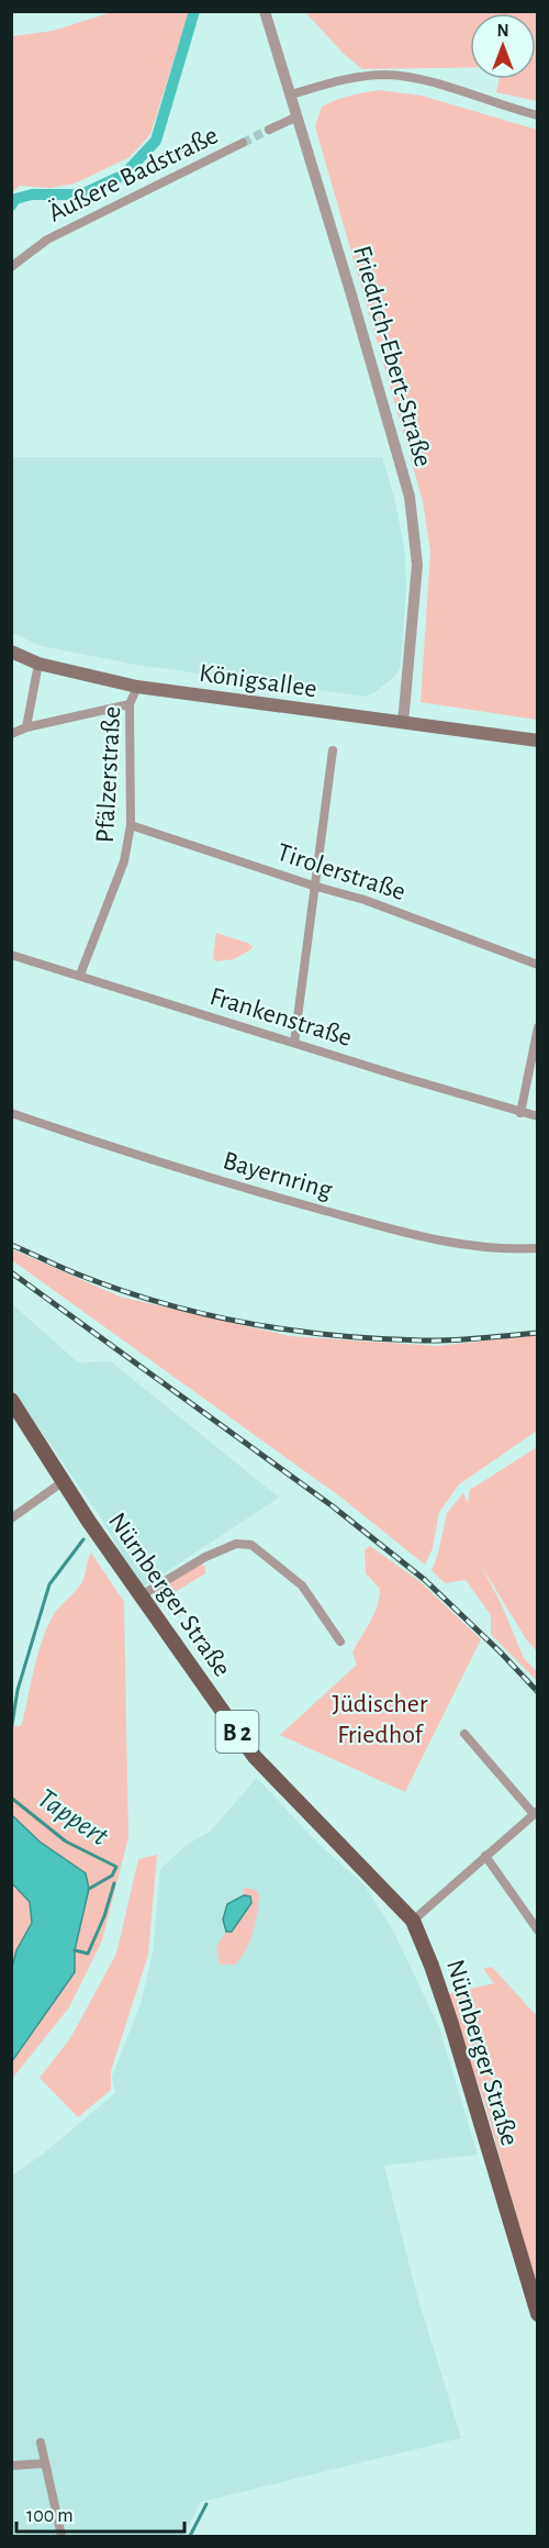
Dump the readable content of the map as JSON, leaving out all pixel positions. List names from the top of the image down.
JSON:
{
  "streets": {
    "main road": ["Königsallee", "Nürnberger Straße", "B 2"],
    "street": [
      "Äußere Badstraße",
      "Friedrich-Ebert-Straße",
      "Pfälzerstraße",
      "Tirolerstraße",
      "Frankenstraße",
      "Bayernring"
    ]
  },
  "crossings": [
    ["Friedrich-Ebert-Straße", "Königsallee"],
    ["Königsallee", "Pfälzerstraße"],
    ["Pfälzerstraße", "Tirolerstraße"],
    ["Pfälzerstraße", "Frankenstraße"]
  ],
  "water": ["Tappert"],
  "parks": ["Jüdischer Friedhof"],
  "scale_bar": "100 m",
  "north": "top"
}
